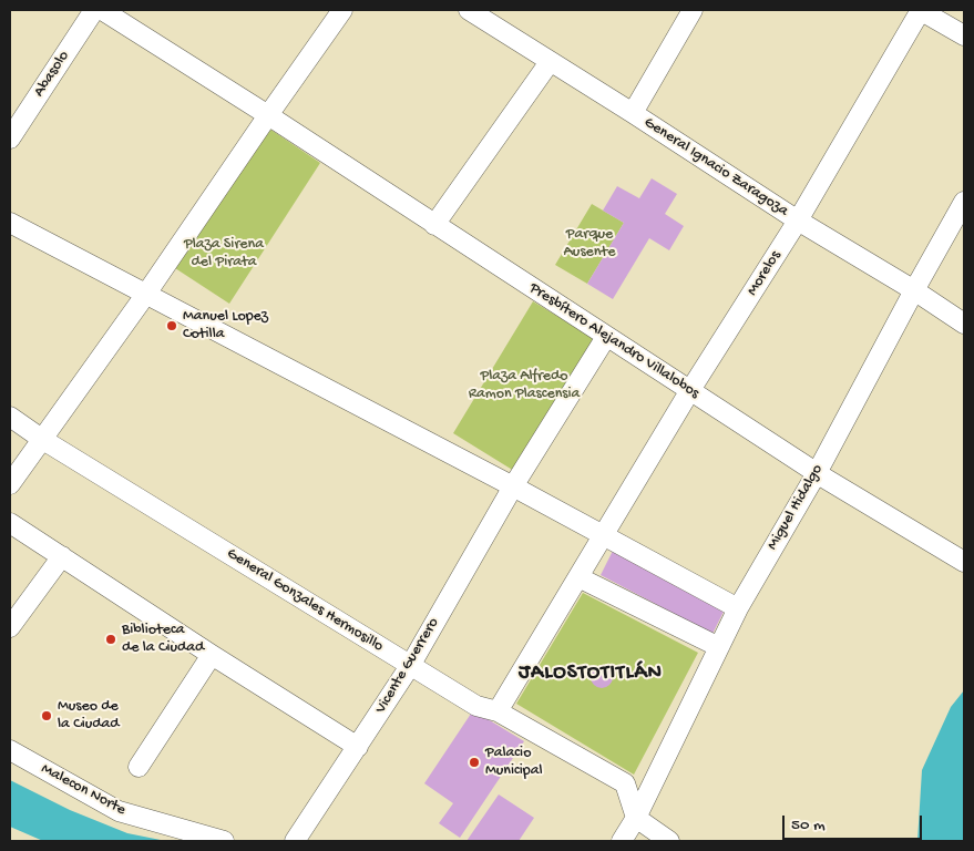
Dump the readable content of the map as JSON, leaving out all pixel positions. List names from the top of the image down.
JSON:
{
  "streets": {
    "street": [
      "Abasolo",
      "General Ignacio Zaragoza",
      "Morelos",
      "Presbítero Alejandro Villalobos",
      "Miguel Hidalgo",
      "General Gonzales Hermosillo",
      "Vicente Guerrero",
      "Malecon Norte"
    ]
  },
  "crossings": [
    ["General Ignacio Zaragoza", "Morelos"],
    ["General Ignacio Zaragoza", "Miguel Hidalgo"],
    ["Morelos", "Presbítero Alejandro Villalobos"],
    ["Morelos", "General Gonzales Hermosillo"],
    ["Presbítero Alejandro Villalobos", "Miguel Hidalgo"],
    ["Presbítero Alejandro Villalobos", "Vicente Guerrero"],
    ["Miguel Hidalgo", "General Gonzales Hermosillo"],
    ["General Gonzales Hermosillo", "Vicente Guerrero"]
  ],
  "districts": ["JALOSTOTITLÁN"],
  "parks": ["Parque Ausente", "Plaza Sirena del Pirata", "Plaza Alfredo Ramon Plascensia"],
  "places": [
    "Manuel Lopez Cotilla",
    "Biblioteca de la Ciudad",
    "Museo de la Ciudad",
    "Palacio Municipal"
  ],
  "scale_bar": "50 m"
}
